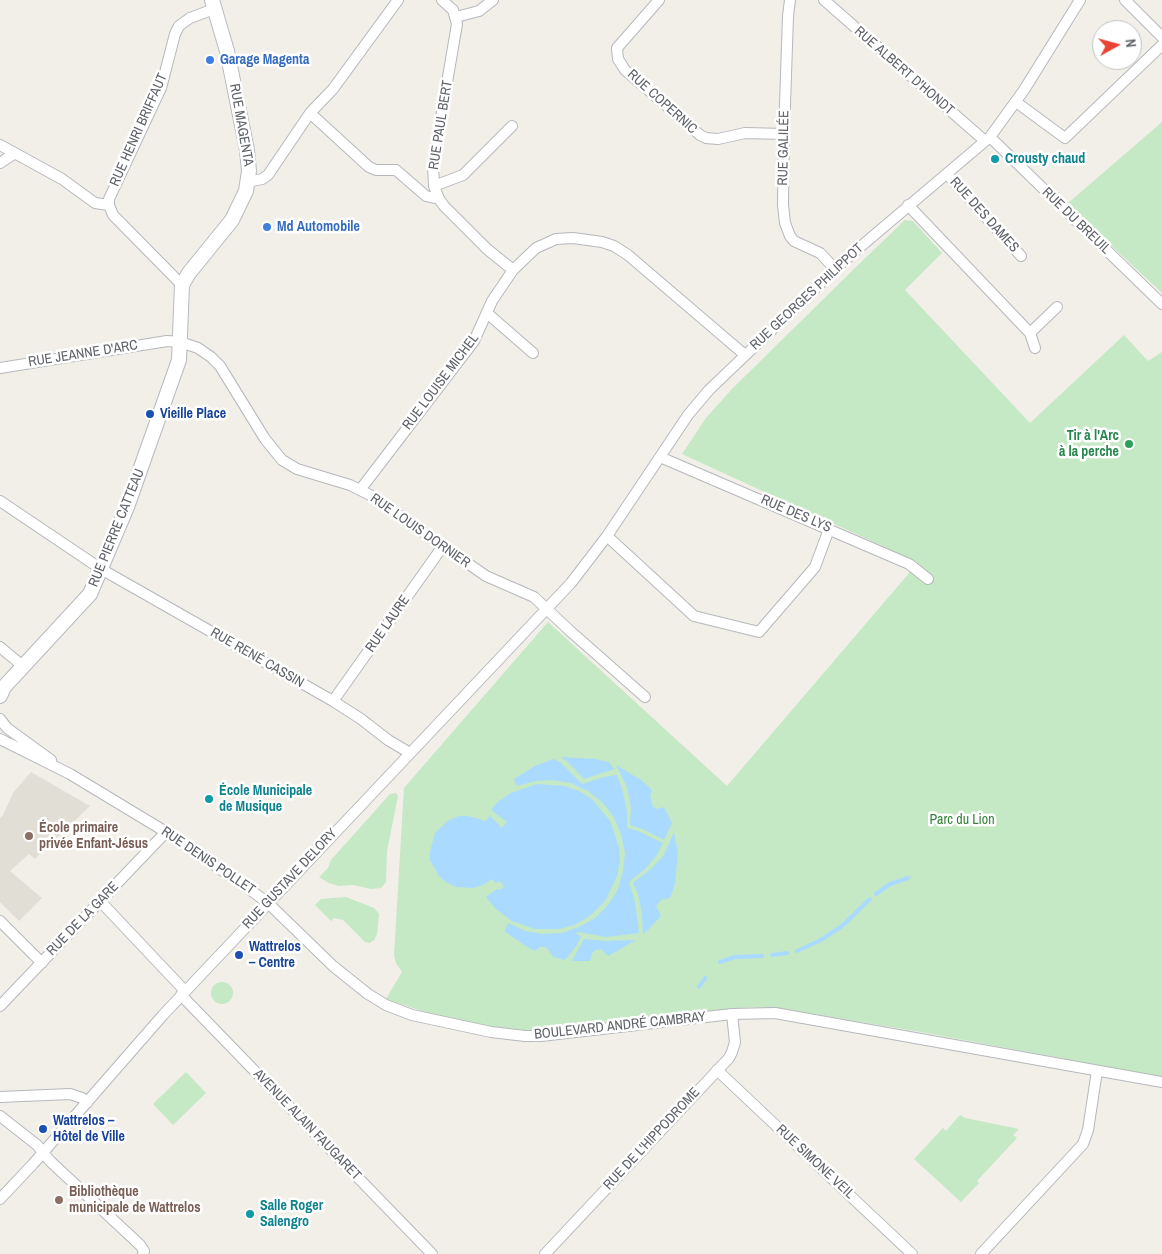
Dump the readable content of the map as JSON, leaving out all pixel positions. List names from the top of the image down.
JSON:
{
  "streets": {
    "street": [
      "RUE ALBERT D'HONDT",
      "RUE COPERNIC",
      "RUE MAGENTA",
      "RUE PAUL BERT",
      "RUE HENRI BRIFFAUT",
      "RUE GALILÉE",
      "RUE DES DAMES",
      "RUE DU BREUIL",
      "RUE GEORGES PHILIPPOT",
      "RUE JEANNE D'ARC",
      "RUE LOUISE MICHEL",
      "RUE DES LYS",
      "RUE PIERRE CATTEAU",
      "RUE LOUIS DORNIER",
      "RUE LAURE",
      "RUE RENÉ CASSIN",
      "RUE DENIS POLLET",
      "RUE GUSTAVE DELORY",
      "RUE DE LA GARE",
      "BOULEVARD ANDRÉ CAMBRAY",
      "AVENUE ALAIN FAUGARET",
      "RUE DE L'HIPPODROME",
      "RUE SIMONE VEIL"
    ]
  },
  "crossings": [
    ["RUE ALBERT D'HONDT", "RUE DU BREUIL"],
    ["RUE ALBERT D'HONDT", "RUE GEORGES PHILIPPOT"],
    ["RUE COPERNIC", "RUE GALILÉE"],
    ["RUE MAGENTA", "RUE HENRI BRIFFAUT"],
    ["RUE MAGENTA", "RUE JEANNE D'ARC"],
    ["RUE MAGENTA", "RUE PIERRE CATTEAU"],
    ["RUE MAGENTA", "RUE LOUIS DORNIER"],
    ["RUE PAUL BERT", "RUE LOUISE MICHEL"],
    ["RUE GALILÉE", "RUE GEORGES PHILIPPOT"],
    ["RUE DES DAMES", "RUE GEORGES PHILIPPOT"],
    ["RUE DU BREUIL", "RUE GEORGES PHILIPPOT"],
    ["RUE GEORGES PHILIPPOT", "RUE DES LYS"],
    ["RUE GEORGES PHILIPPOT", "RUE LOUIS DORNIER"],
    ["RUE GEORGES PHILIPPOT", "RUE GUSTAVE DELORY"],
    ["RUE JEANNE D'ARC", "RUE PIERRE CATTEAU"],
    ["RUE JEANNE D'ARC", "RUE LOUIS DORNIER"],
    ["RUE LOUISE MICHEL", "RUE LOUIS DORNIER"],
    ["RUE PIERRE CATTEAU", "RUE LOUIS DORNIER"],
    ["RUE PIERRE CATTEAU", "RUE RENÉ CASSIN"],
    ["RUE LOUIS DORNIER", "RUE LAURE"],
    ["RUE LOUIS DORNIER", "RUE GUSTAVE DELORY"],
    ["RUE LAURE", "RUE RENÉ CASSIN"],
    ["RUE RENÉ CASSIN", "RUE GUSTAVE DELORY"],
    ["RUE DENIS POLLET", "RUE GUSTAVE DELORY"],
    ["RUE DENIS POLLET", "RUE DE LA GARE"],
    ["RUE DENIS POLLET", "BOULEVARD ANDRÉ CAMBRAY"],
    ["RUE GUSTAVE DELORY", "BOULEVARD ANDRÉ CAMBRAY"],
    ["RUE GUSTAVE DELORY", "AVENUE ALAIN FAUGARET"],
    ["RUE DE LA GARE", "AVENUE ALAIN FAUGARET"],
    ["BOULEVARD ANDRÉ CAMBRAY", "RUE DE L'HIPPODROME"],
    ["RUE DE L'HIPPODROME", "RUE SIMONE VEIL"]
  ],
  "parks": ["Parc du Lion"],
  "places": [
    "Garage Magenta",
    "Crousty chaud",
    "Md Automobile",
    "Vieille Place",
    "Tir à l'Arc à la perche",
    "École Municipale de Musique",
    "École primaire privée Enfant-Jésus",
    "Wattrelos – Centre",
    "Wattrelos – Hôtel de Ville",
    "Bibliothèque municipale de Wattrelos",
    "Salle Roger Salengro"
  ],
  "north": "right"
}
